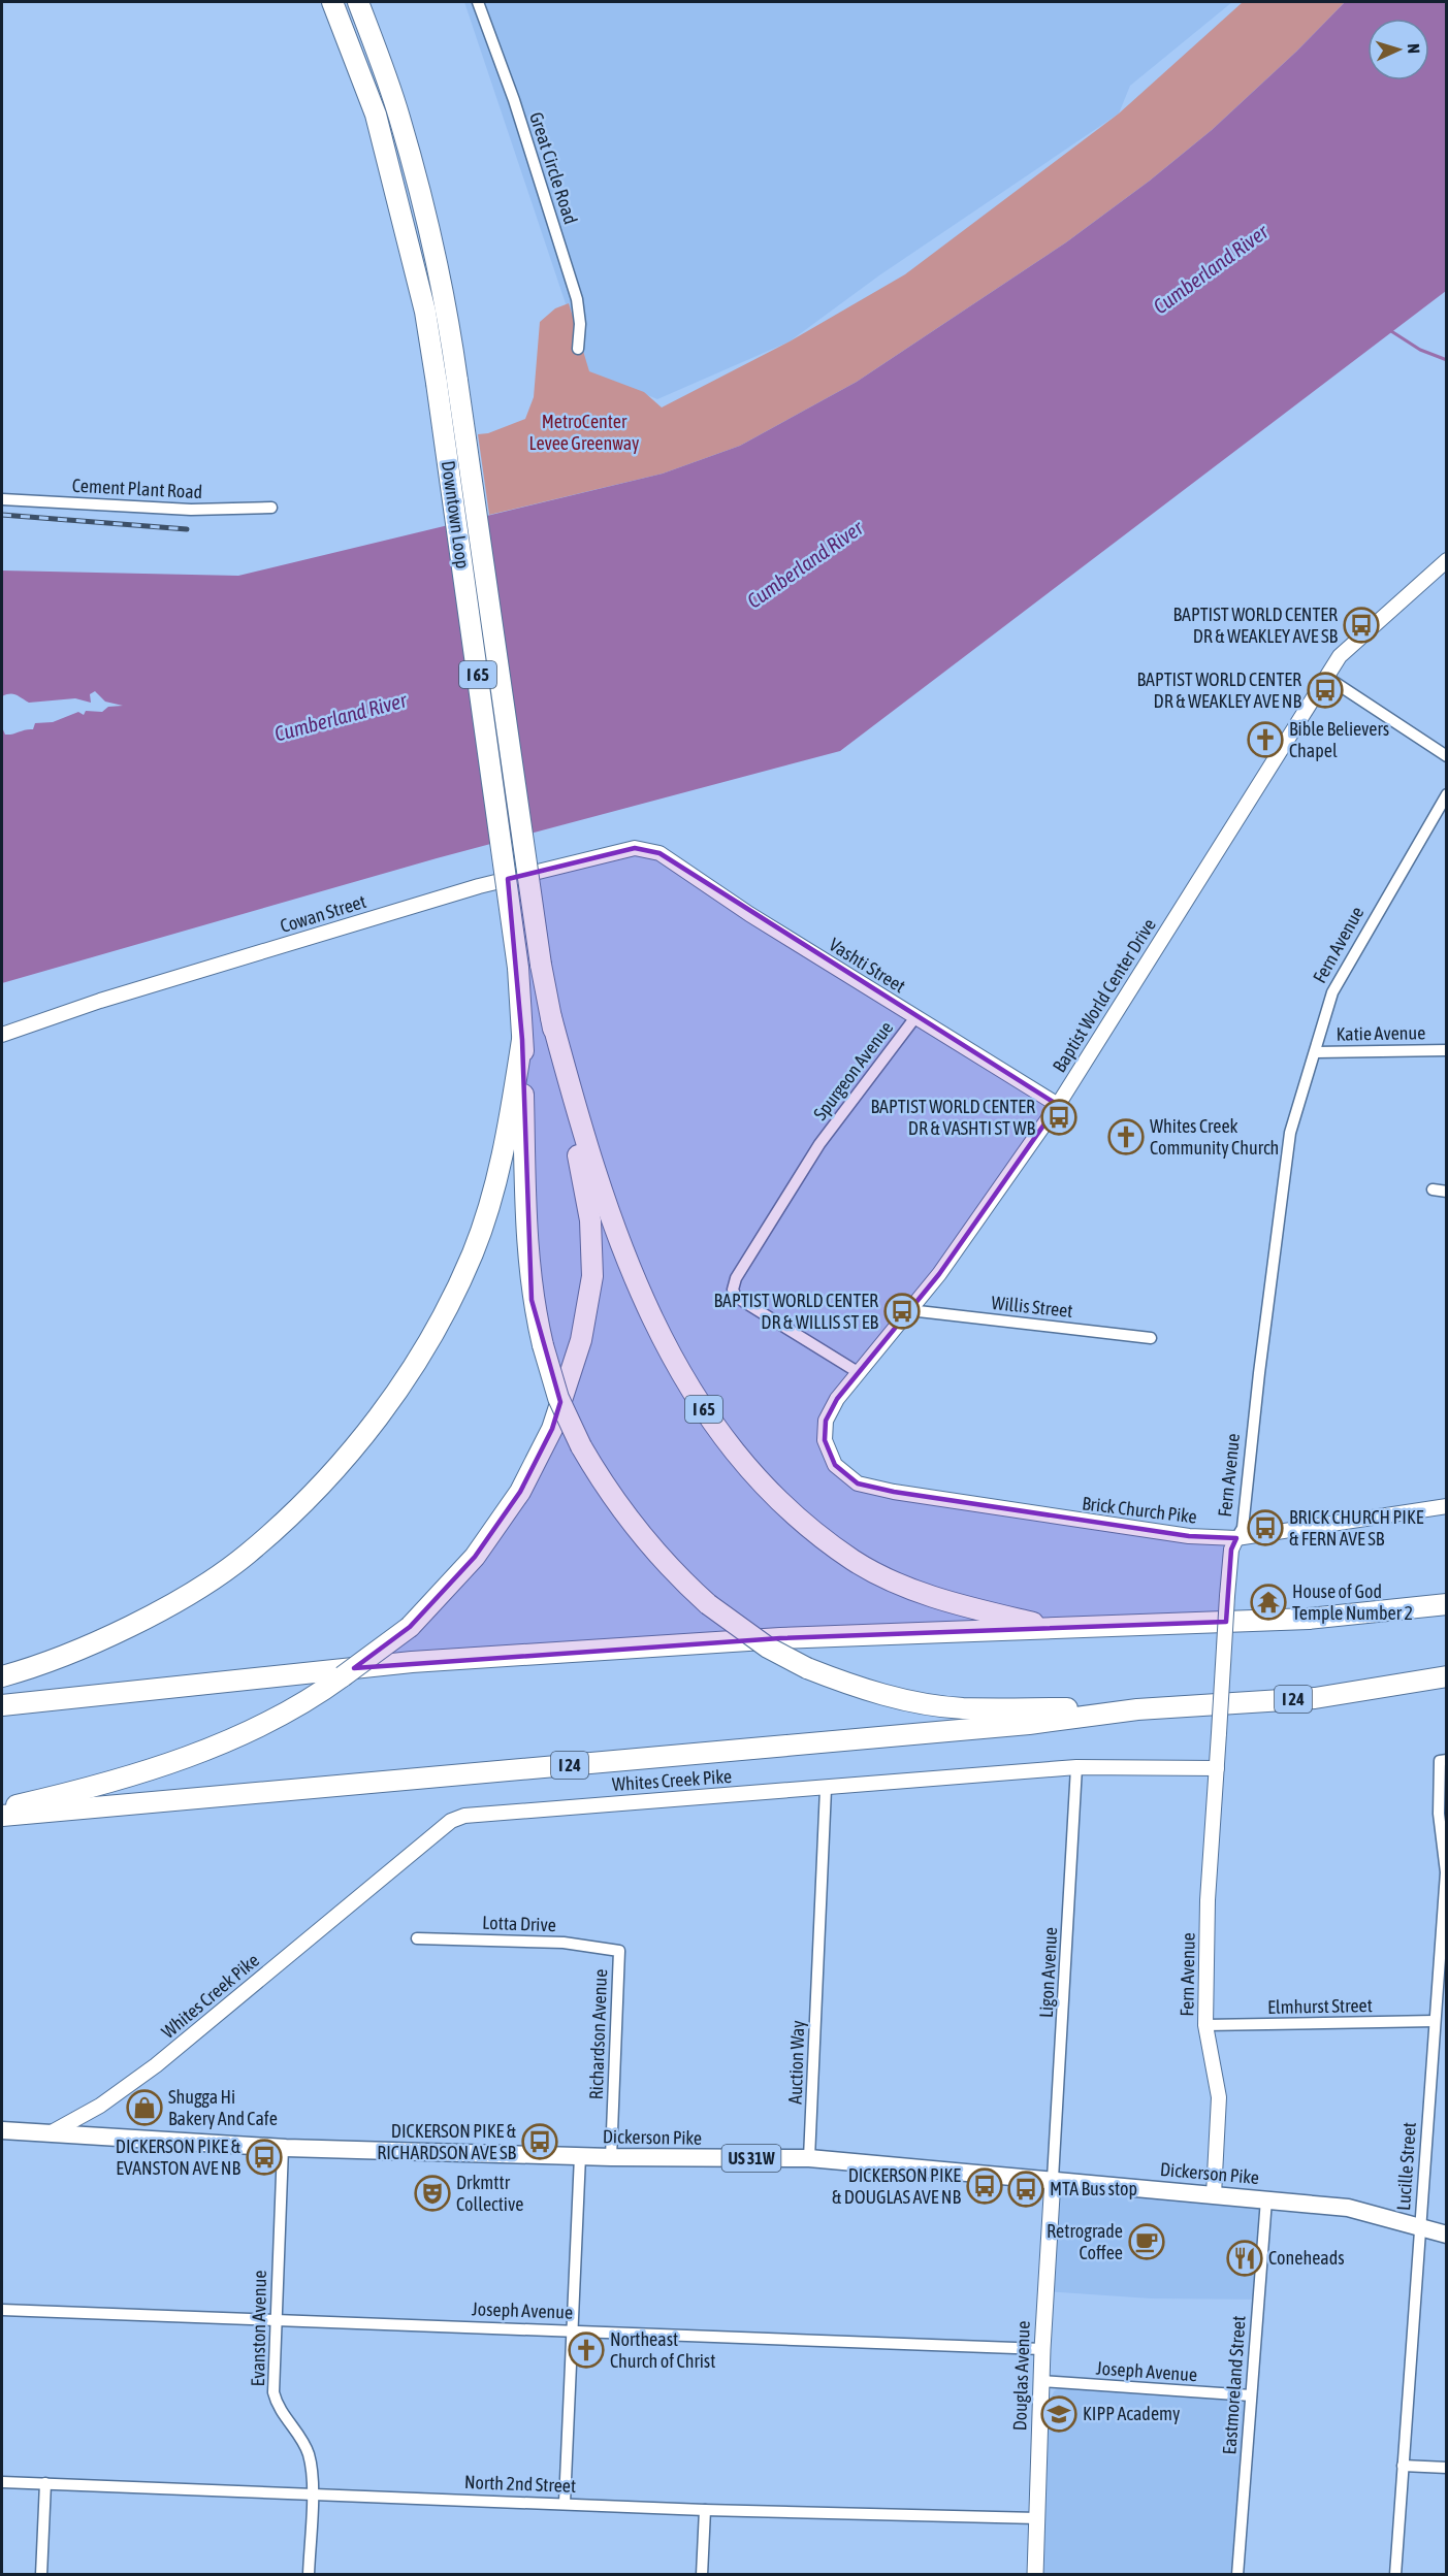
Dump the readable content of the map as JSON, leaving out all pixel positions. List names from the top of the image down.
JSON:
{
  "streets": {
    "highway": ["Downtown Loop", "I 65", "I 24"],
    "main road": ["Dickerson Pike", "US 31W", "Douglas Avenue"],
    "street": [
      "Great Circle Road",
      "Cement Plant Road",
      "Cowan Street",
      "Fern Avenue",
      "Vashti Street",
      "Baptist World Center Drive",
      "Katie Avenue",
      "Spurgeon Avenue",
      "Willis Street",
      "Brick Church Pike",
      "Whites Creek Pike",
      "Lotta Drive",
      "Ligon Avenue",
      "Elmhurst Street",
      "Richardson Avenue",
      "Auction Way",
      "Lucille Street",
      "Joseph Avenue",
      "Evanston Avenue",
      "Eastmoreland Street",
      "North 2nd Street"
    ]
  },
  "crossings": [
    ["Downtown Loop", "I 65"],
    ["I 65", "I 24"],
    ["Cowan Street", "Vashti Street"],
    ["Fern Avenue", "Katie Avenue"],
    ["Fern Avenue", "Brick Church Pike"],
    ["Fern Avenue", "Whites Creek Pike"],
    ["Fern Avenue", "Elmhurst Street"],
    ["Fern Avenue", "Dickerson Pike"],
    ["Vashti Street", "Baptist World Center Drive"],
    ["Vashti Street", "Spurgeon Avenue"],
    ["Baptist World Center Drive", "Spurgeon Avenue"],
    ["Baptist World Center Drive", "Willis Street"],
    ["Baptist World Center Drive", "Brick Church Pike"],
    ["Whites Creek Pike", "Ligon Avenue"],
    ["Whites Creek Pike", "Auction Way"],
    ["Whites Creek Pike", "Dickerson Pike"],
    ["Lotta Drive", "Richardson Avenue"],
    ["Ligon Avenue", "Dickerson Pike"],
    ["Ligon Avenue", "Douglas Avenue"],
    ["Elmhurst Street", "Lucille Street"],
    ["Richardson Avenue", "Dickerson Pike"],
    ["Auction Way", "Dickerson Pike"],
    ["Dickerson Pike", "Lucille Street"],
    ["Dickerson Pike", "Evanston Avenue"],
    ["Dickerson Pike", "Douglas Avenue"],
    ["Dickerson Pike", "Eastmoreland Street"],
    ["Joseph Avenue", "Evanston Avenue"],
    ["Joseph Avenue", "Douglas Avenue"],
    ["Joseph Avenue", "Eastmoreland Street"],
    ["Evanston Avenue", "North 2nd Street"],
    ["Douglas Avenue", "North 2nd Street"]
  ],
  "water": ["Cumberland River"],
  "parks": ["MetroCenter Levee Greenway"],
  "places": {
    "bus stop": [
      "BAPTIST WORLD CENTER DR & WEAKLEY AVE SB",
      "BAPTIST WORLD CENTER DR & WEAKLEY AVE NB",
      "BAPTIST WORLD CENTER DR & VASHTI ST WB",
      "BAPTIST WORLD CENTER DR & WILLIS ST EB",
      "BRICK CHURCH PIKE & FERN AVE SB",
      "DICKERSON PIKE & RICHARDSON AVE SB",
      "DICKERSON PIKE & EVANSTON AVE NB",
      "DICKERSON PIKE & DOUGLAS AVE NB",
      "MTA Bus stop"
    ],
    "church": ["Bible Believers Chapel", "Whites Creek Community Church", "Northeast Church of Christ"],
    "temple": ["House of God Temple Number 2"],
    "shop": ["Shugga Hi Bakery And Cafe"],
    "theatre": ["Drkmttr Collective"],
    "cafe": ["Retrograde Coffee"],
    "restaurant": ["Coneheads"],
    "school or university": ["KIPP Academy"]
  },
  "north": "right"
}
